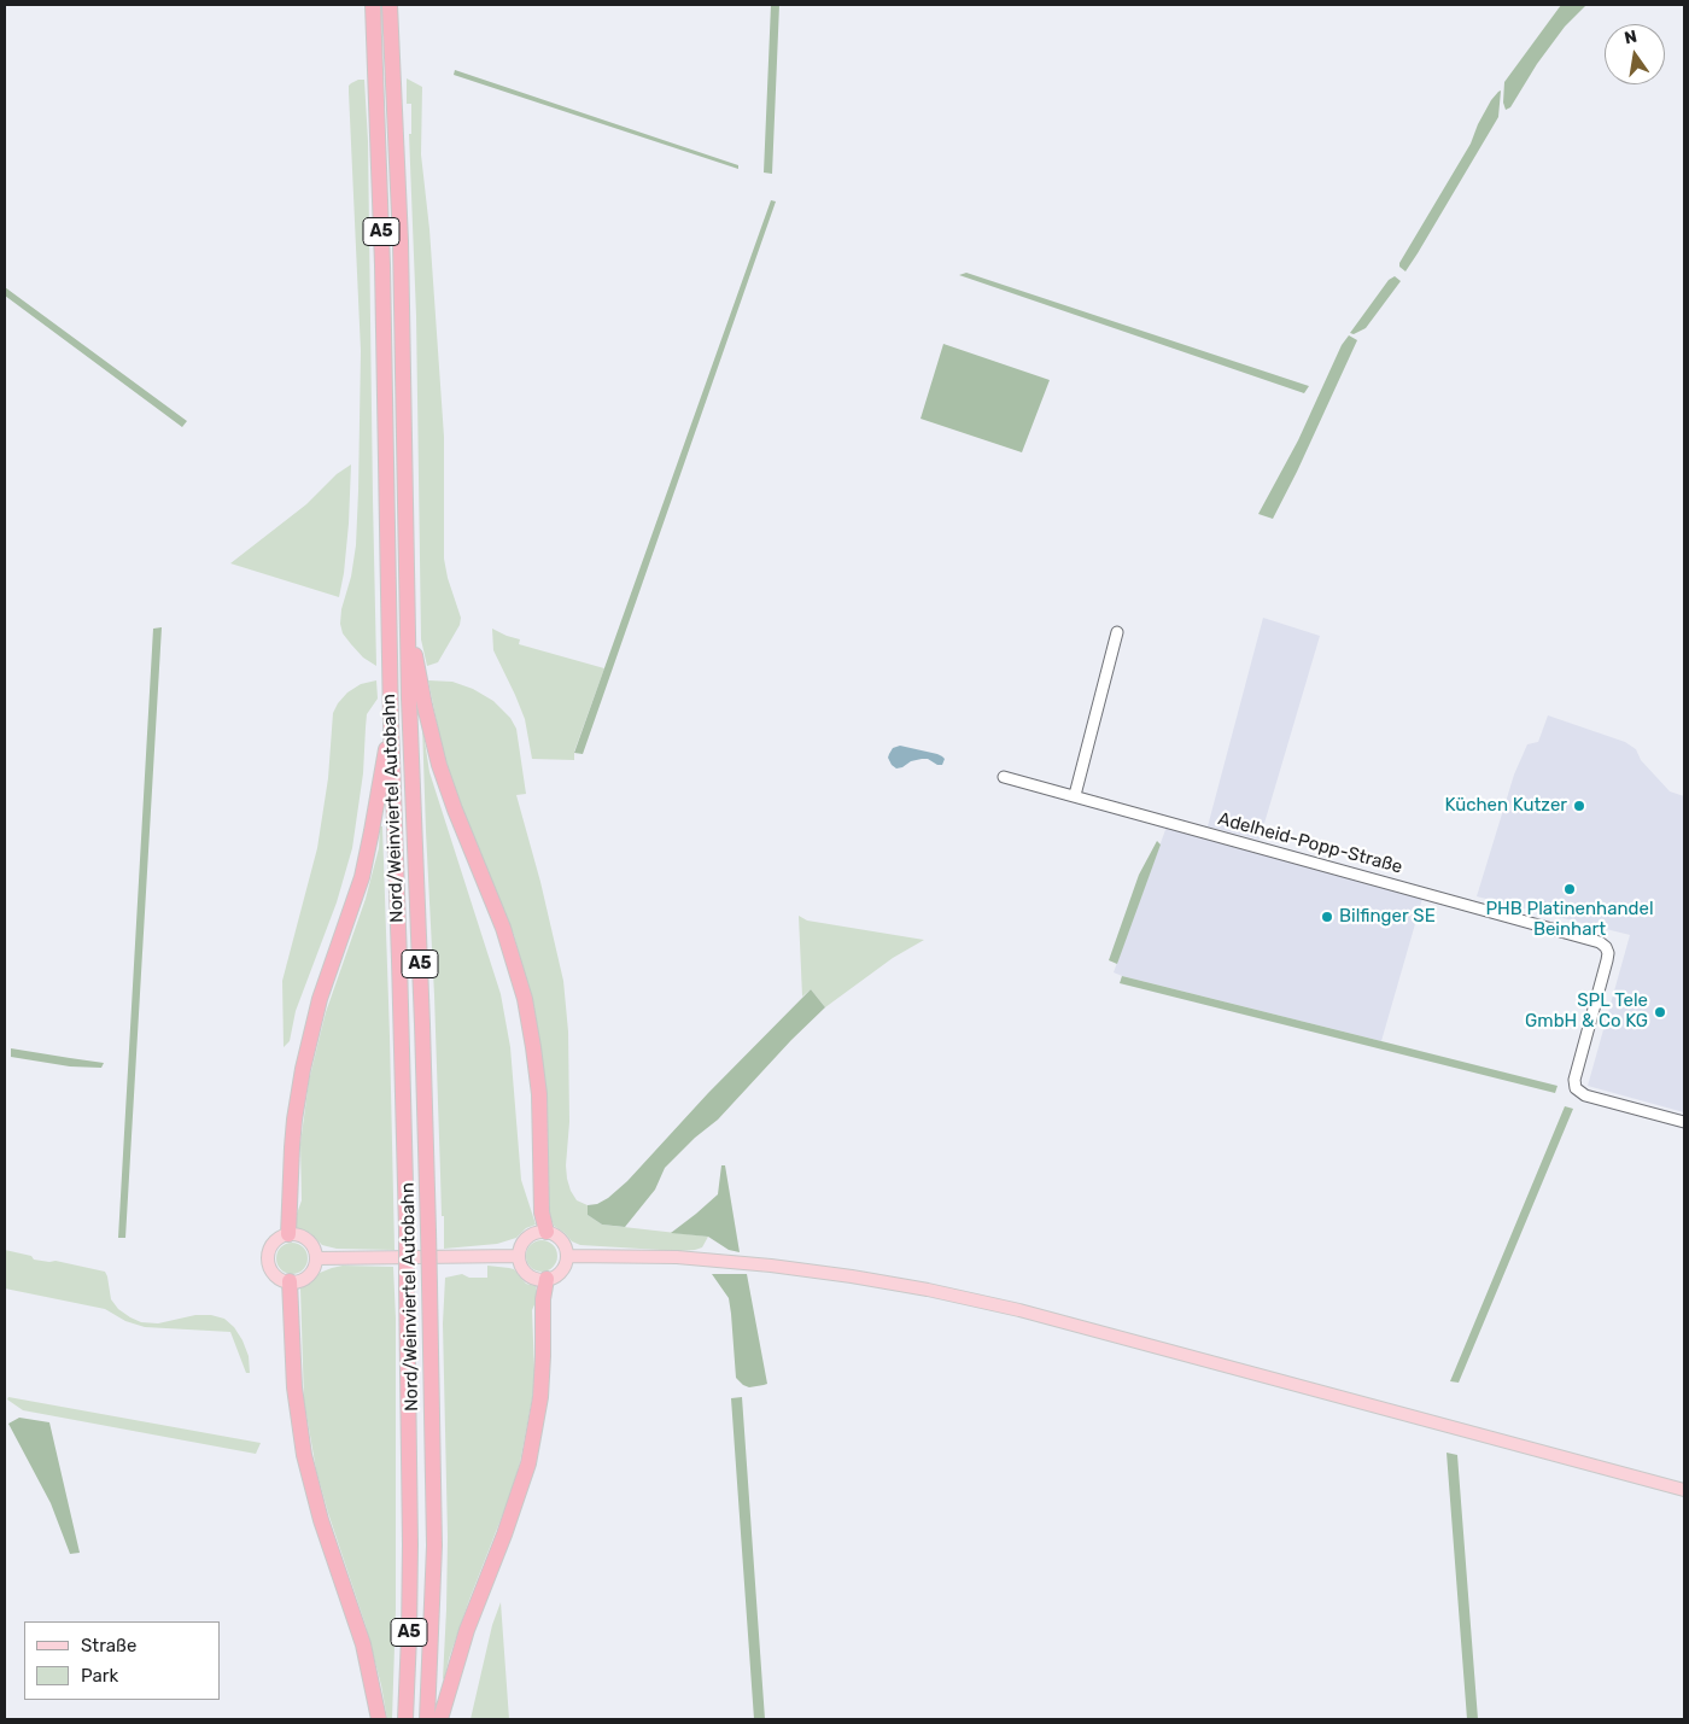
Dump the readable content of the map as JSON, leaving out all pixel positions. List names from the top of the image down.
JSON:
{
  "streets": {
    "highway": ["A5", "Nord/Weinviertel Autobahn"],
    "street": ["Adelheid-Popp-Straße"]
  },
  "places": [
    "Küchen Kutzer",
    "PHB Platinenhandel Beinhart",
    "Bilfinger SE",
    "SPL Tele GmbH & Co KG"
  ],
  "legend": ["Straße", "Park"],
  "north": "top"
}
